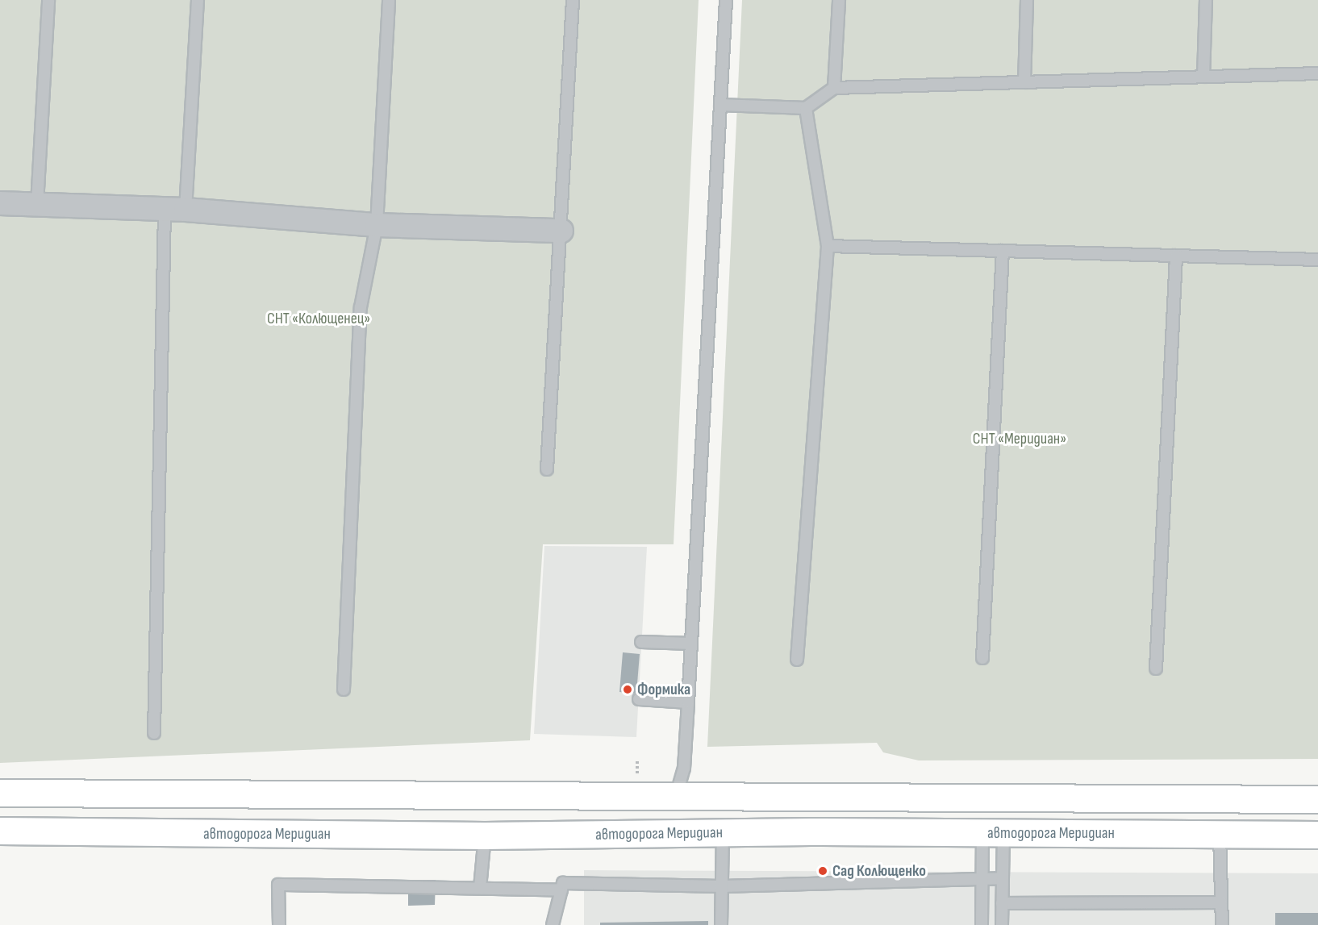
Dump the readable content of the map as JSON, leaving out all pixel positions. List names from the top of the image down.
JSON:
{
  "streets": {
    "main road": ["автодорога Меридиан"]
  },
  "parks": ["СНТ «Колющенец»", "СНТ «Меридиан»"],
  "places": ["Формика", "Сад Колющенко"]
}
